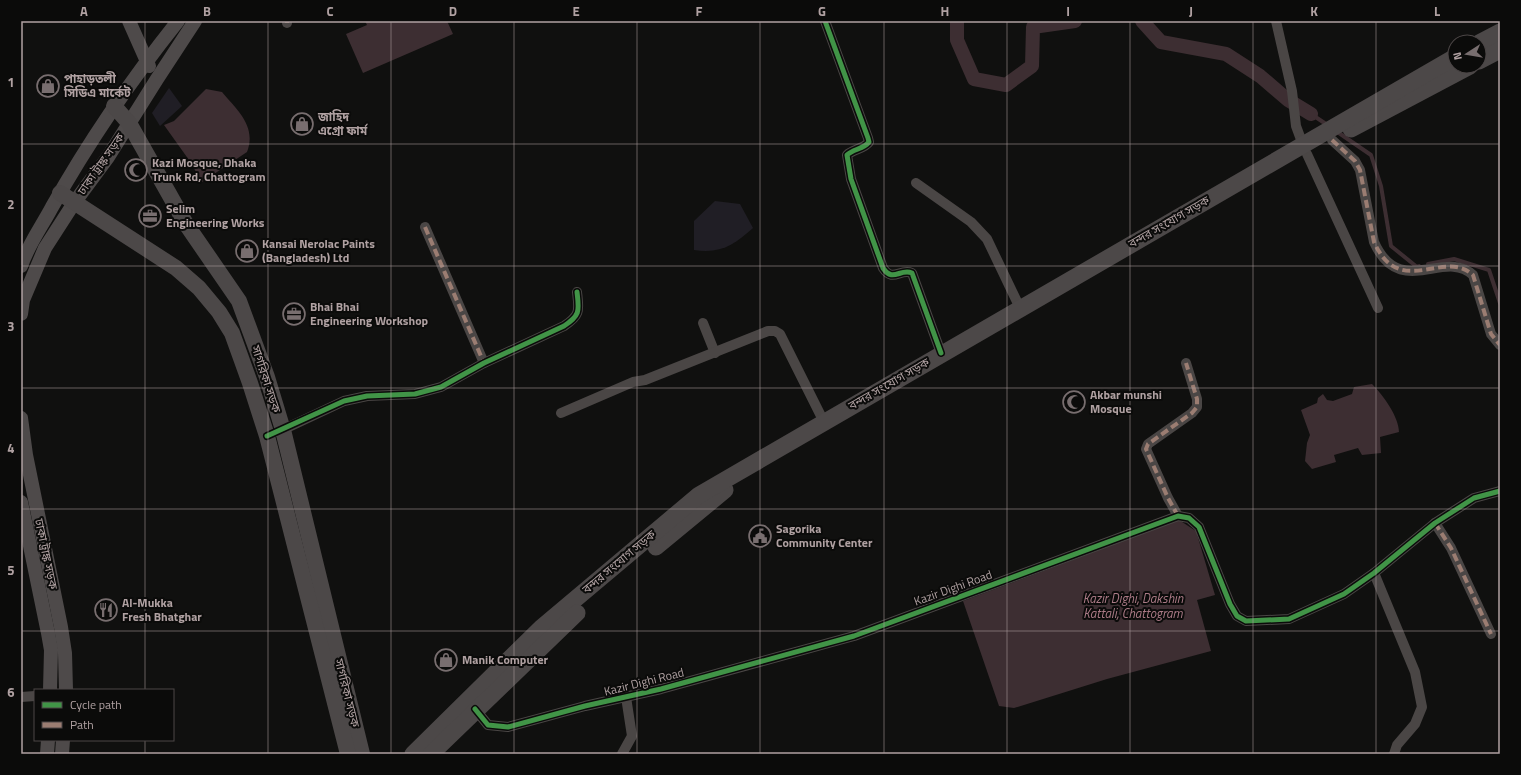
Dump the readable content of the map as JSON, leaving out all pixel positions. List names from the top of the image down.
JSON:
{
  "streets": {
    "highway": ["বন্দর সংযোগ সড়ক"],
    "main road": ["ঢাকা ট্রাঙ্ক সড়ক", "সাগরিকা সড়ক"],
    "street": ["Kazir Dighi Road"]
  },
  "crossings": [
    ["ঢাকা ট্রাঙ্ক সড়ক", "সাগরিকা সড়ক"],
    ["বন্দর সংযোগ সড়ক", "Kazir Dighi Road"]
  ],
  "water": ["Kazir Dighi, Dakshin Kattali, Chattogram"],
  "places": {
    "shop": [
      "পাহাড়তলী সিডিএ মার্কেট",
      "জাহিদ এগ্রো ফার্ম",
      "Kansai Nerolac Paints (Bangladesh) Ltd",
      "Manik Computer"
    ],
    "mosque": ["Kazi Mosque, Dhaka Trunk Rd, Chattogram", "Akbar munshi Mosque"],
    "office": ["Selim Engineering Works", "Bhai Bhai Engineering Workshop"],
    "public building": ["Sagorika Community Center"],
    "restaurant": ["Al-Mukka Fresh Bhatghar"]
  },
  "legend": ["Cycle path", "Path"],
  "north": "left",
  "grid": {
    "columns": [
      "A",
      "B",
      "C",
      "D",
      "E",
      "F",
      "G",
      "H",
      "I",
      "J",
      "K",
      "L"
    ],
    "rows": [
      "1",
      "2",
      "3",
      "4",
      "5",
      "6"
    ]
  }
}
